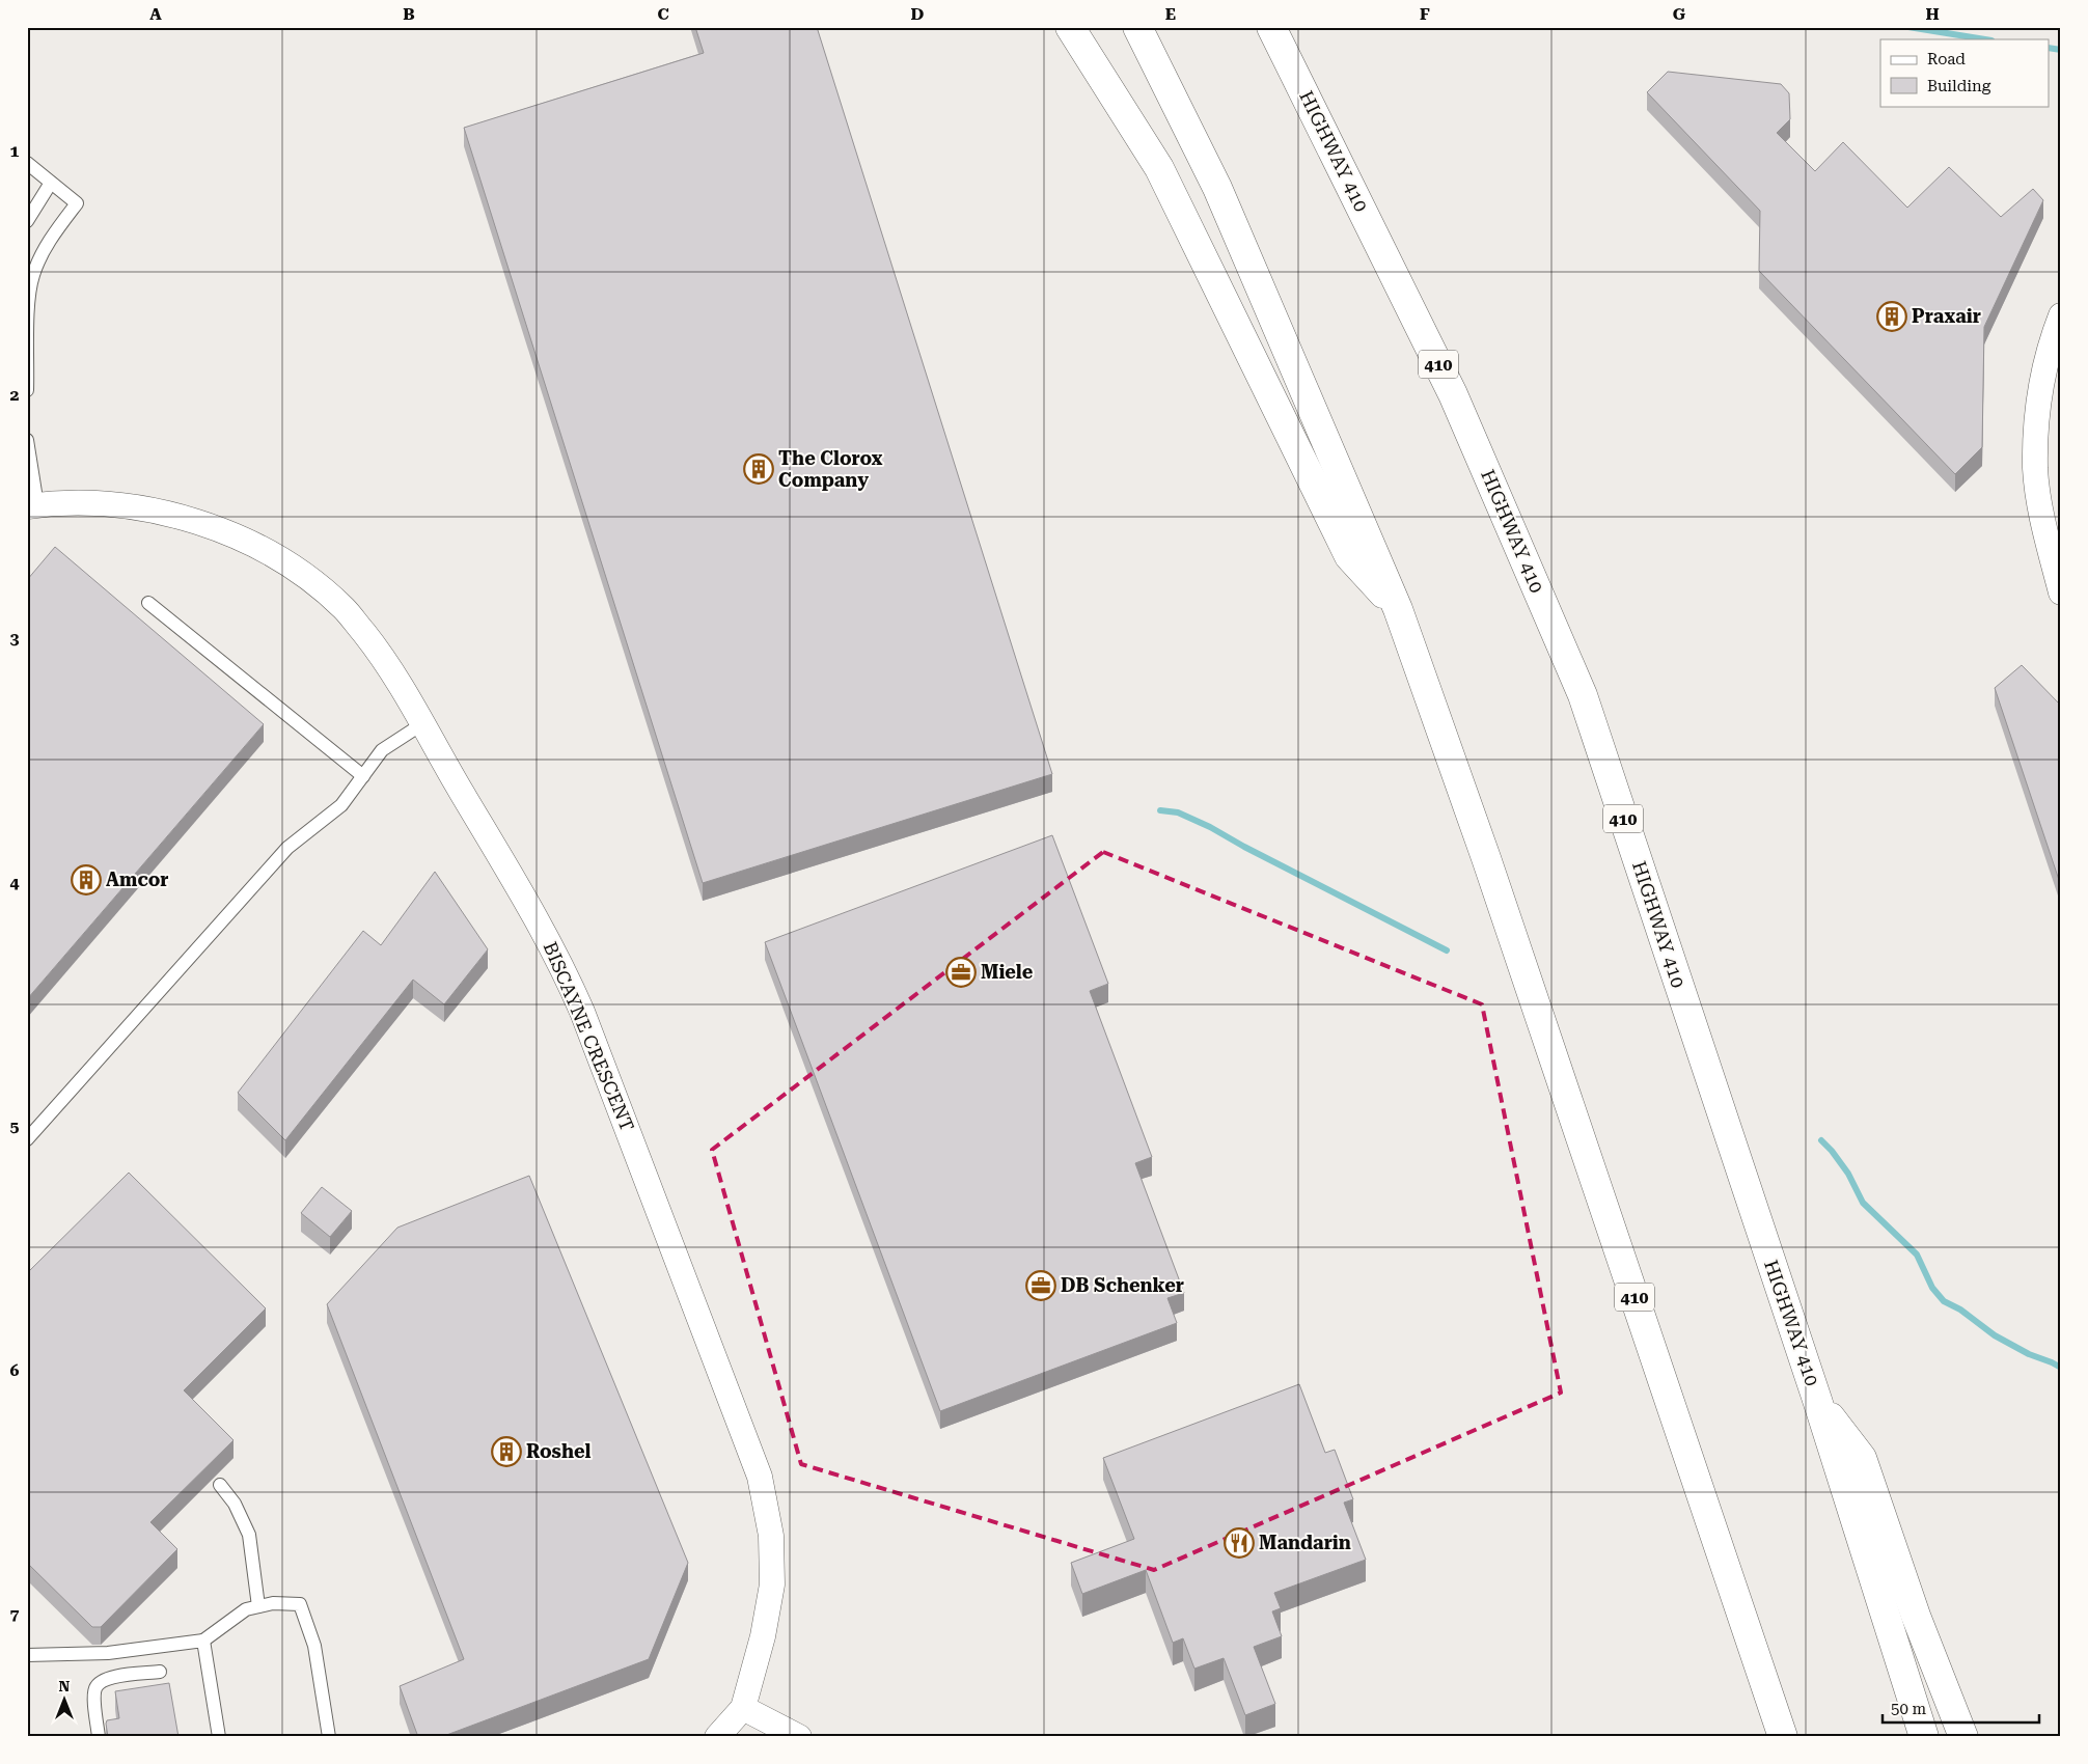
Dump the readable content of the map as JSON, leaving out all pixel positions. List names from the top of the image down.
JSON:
{
  "streets": {
    "highway": ["HIGHWAY 410", "410"],
    "street": ["BISCAYNE CRESCENT"]
  },
  "places": {
    "building": [
      "Praxair",
      "The Clorox Company",
      "Amcor",
      "Roshel"
    ],
    "office": ["Miele", "DB Schenker"],
    "restaurant": ["Mandarin"]
  },
  "legend": ["Road", "Building"],
  "scale_bar": "50 m",
  "north": "top",
  "grid": {
    "columns": [
      "A",
      "B",
      "C",
      "D",
      "E",
      "F",
      "G",
      "H"
    ],
    "rows": [
      "1",
      "2",
      "3",
      "4",
      "5",
      "6",
      "7"
    ]
  }
}
